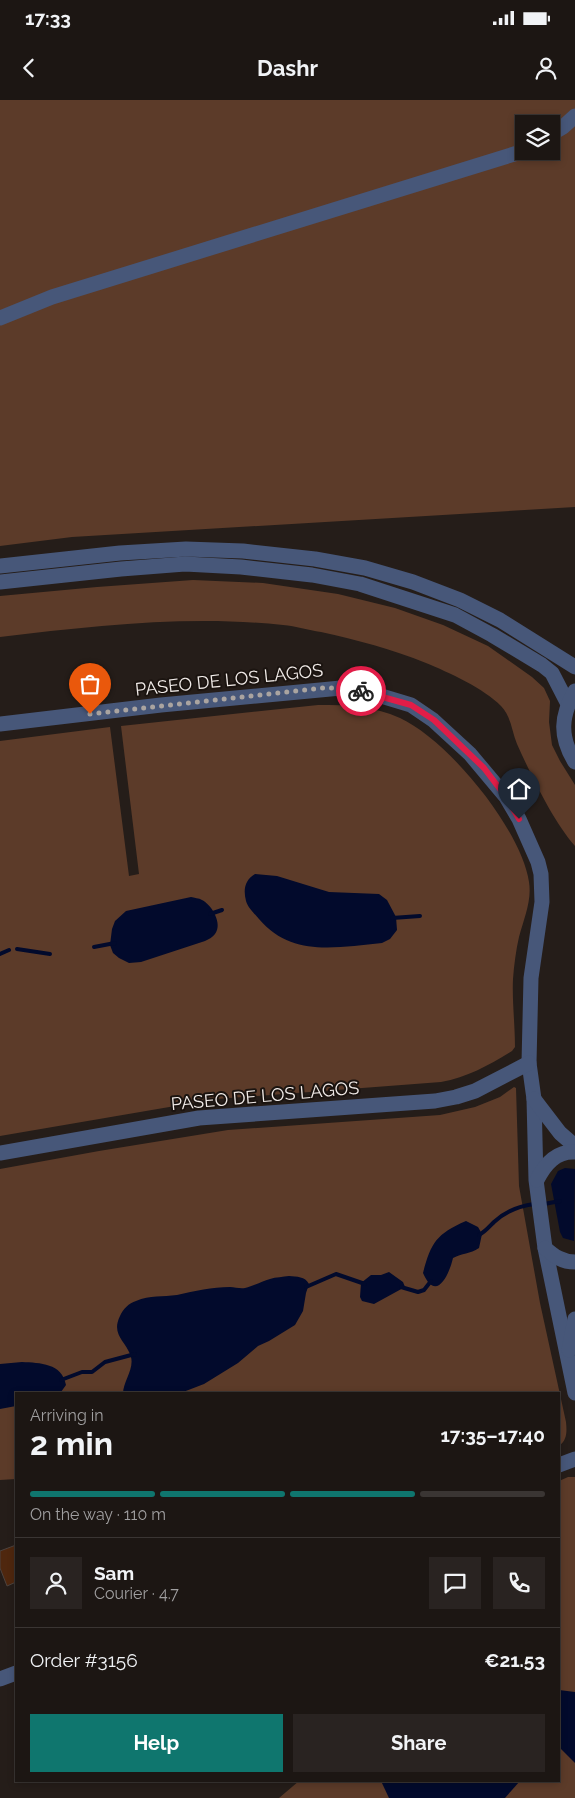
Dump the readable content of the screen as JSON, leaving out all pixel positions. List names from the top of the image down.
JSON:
{
  "streets": {
    "street": ["PASEO DE LOS LAGOS"]
  },
  "page": {
    "status": "17:33",
    "header": "Dashr",
    "heading": ["2 min", "Arriving in", "17:35–17:40"],
    "panel": [
      "Sam",
      "Courier · 4.7",
      "Order #3156",
      "€21.53"
    ],
    "bar": "On the way · 110 m",
    "buttons": ["Help", "Share"]
  }
}
